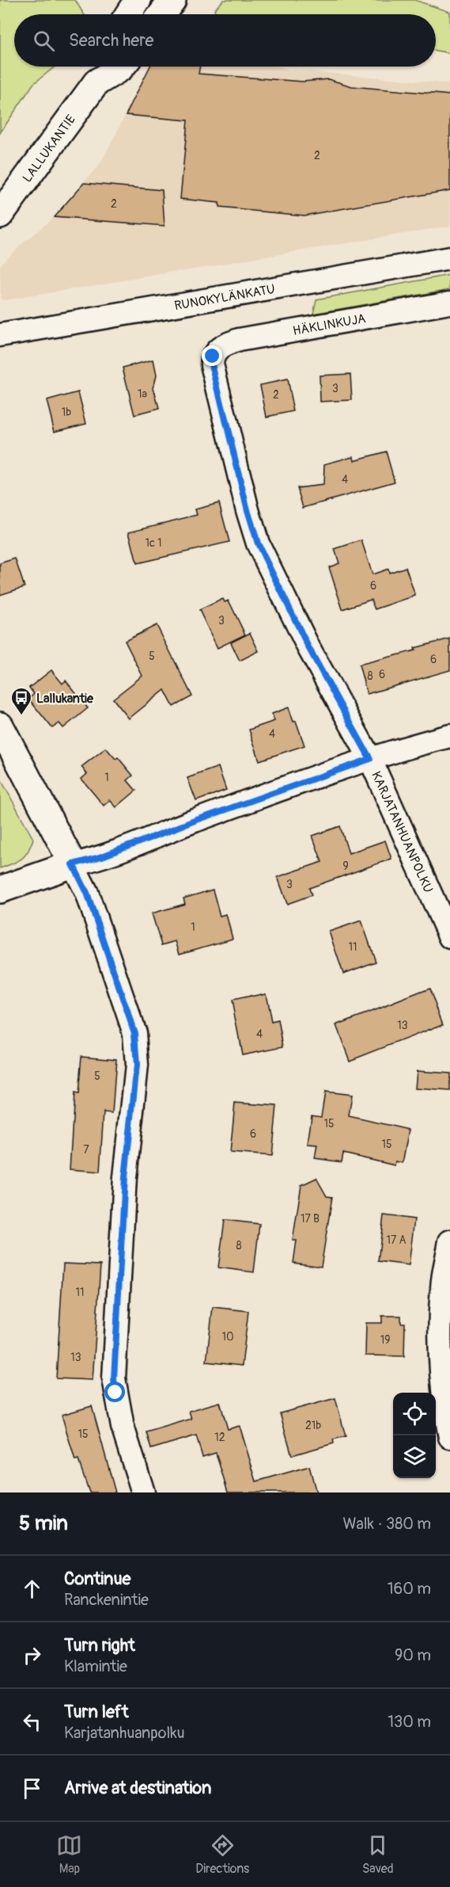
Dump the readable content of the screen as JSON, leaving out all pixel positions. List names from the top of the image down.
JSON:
{
  "streets": {
    "street": [
      "LALLUKANTIE",
      "RUNOKYLÄNKATU",
      "HÄKLINKUJA",
      "KARJATANHUANPOLKU"
    ]
  },
  "crossings": [
    ["HÄKLINKUJA", "KARJATANHUANPOLKU"]
  ],
  "places": {
    "bus stop": ["Lallukantie"]
  },
  "house_numbers": [
    "2",
    "2",
    "3",
    "1a",
    "2",
    "1b",
    "4",
    "1c 1",
    "6",
    "3",
    "5",
    "6",
    "6",
    "8",
    "4",
    "1",
    "9",
    "3",
    "1",
    "11",
    "13",
    "4",
    "5",
    "15",
    "6",
    "15",
    "7",
    "17 B",
    "17 A",
    "8",
    "11",
    "10",
    "19",
    "13",
    "21b",
    "15",
    "12"
  ],
  "page": {
    "search": "Search here",
    "heading": ["5 min", "Walk · 380 m"],
    "list": [
      ["Continue", "Ranckenintie", "160 m"],
      ["Turn right", "Klamintie", "90 m"],
      ["Turn left", "Karjatanhuanpolku", "130 m"],
      "Arrive at destination"
    ],
    "nav": ["Map", "Directions", "Saved"]
  }
}
